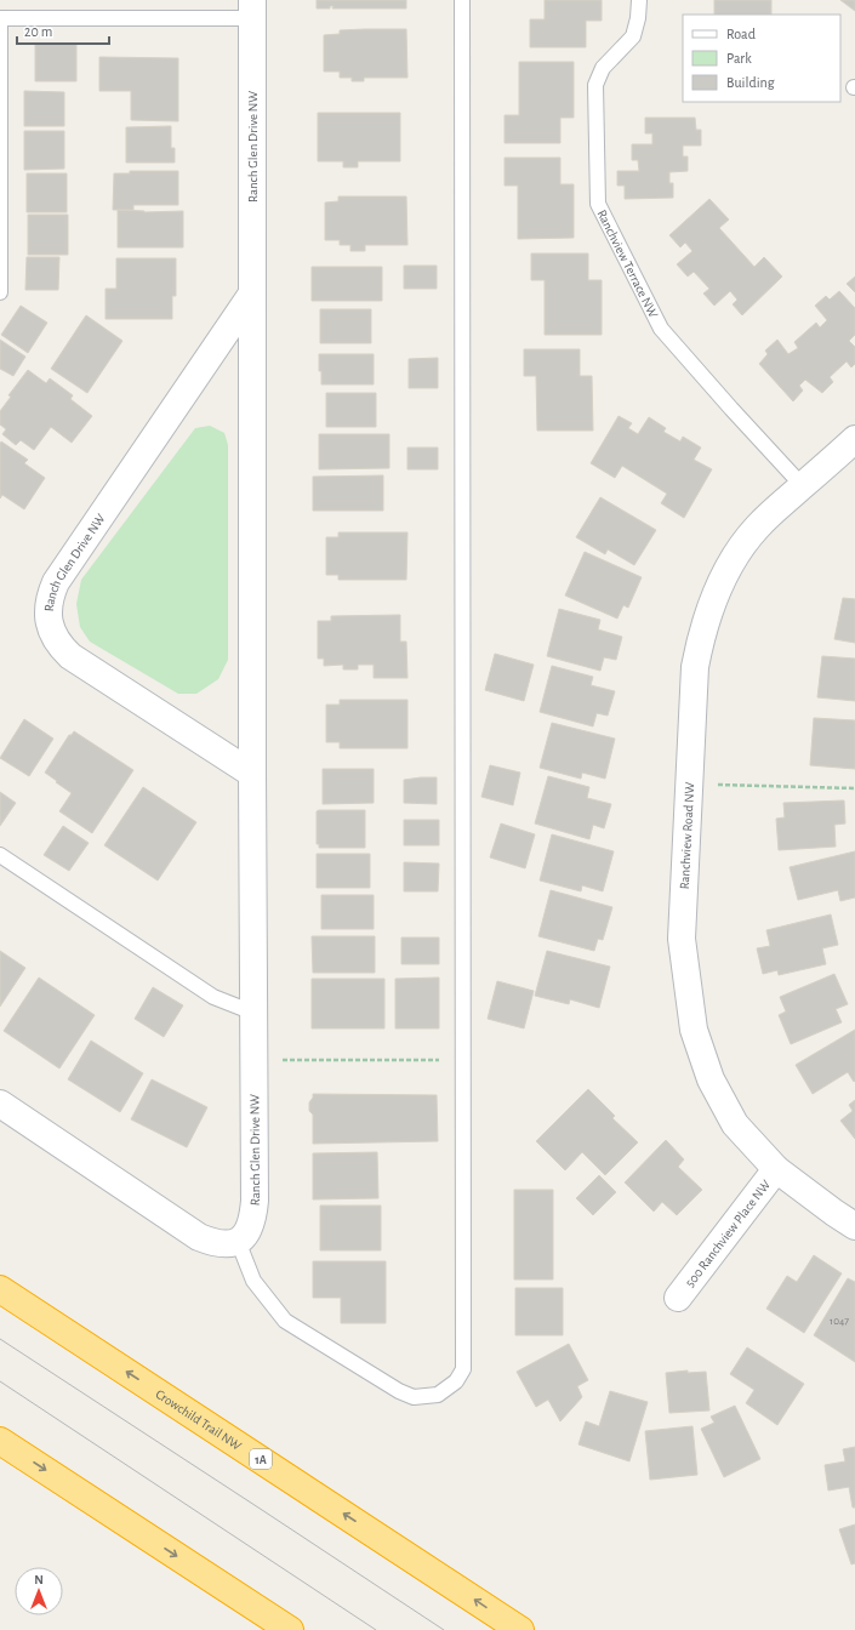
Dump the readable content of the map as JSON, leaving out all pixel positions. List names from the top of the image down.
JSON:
{
  "streets": {
    "highway": ["Crowchild Trail NW", "1A"],
    "street": ["Ranch Glen Drive NW", "Ranchview Road NW", "500 Ranchview Place NW"],
    "lane": ["Ranchview Terrace NW"]
  },
  "crossings": [
    ["Ranchview Terrace NW", "Ranchview Road NW"],
    ["Ranchview Road NW", "500 Ranchview Place NW"]
  ],
  "house_numbers": ["1047"],
  "legend": ["Road", "Park", "Building"],
  "scale_bar": "20 m",
  "north": "top"
}
